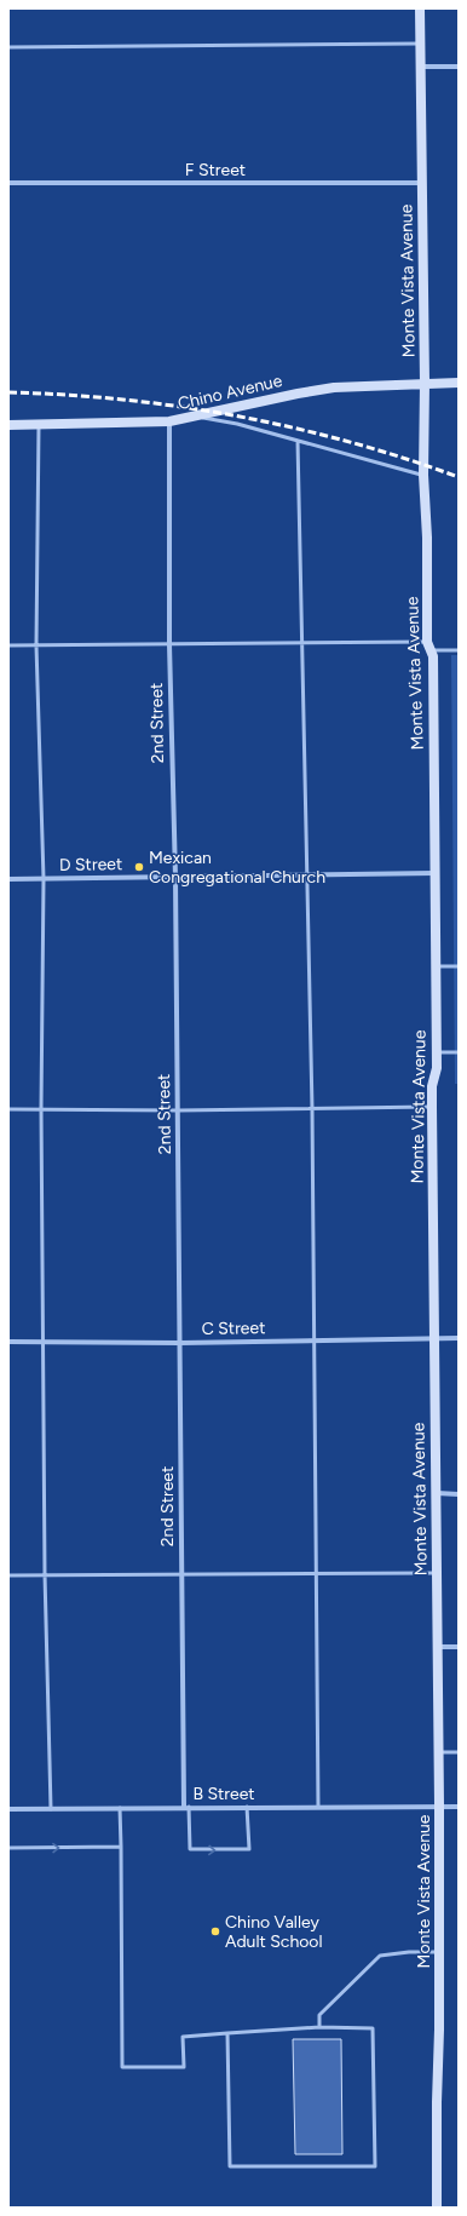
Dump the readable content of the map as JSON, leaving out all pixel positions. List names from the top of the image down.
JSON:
{
  "streets": {
    "street": [
      "F Street",
      "Monte Vista Avenue",
      "Chino Avenue",
      "2nd Street",
      "D Street",
      "C Street",
      "B Street"
    ]
  },
  "crossings": [
    ["F Street", "Monte Vista Avenue"],
    ["Monte Vista Avenue", "Chino Avenue"],
    ["Monte Vista Avenue", "D Street"],
    ["Monte Vista Avenue", "C Street"],
    ["Monte Vista Avenue", "B Street"],
    ["Chino Avenue", "2nd Street"],
    ["2nd Street", "D Street"],
    ["2nd Street", "C Street"],
    ["2nd Street", "B Street"]
  ],
  "places": ["Mexican Congregational Church", "Chino Valley Adult School"]
}
